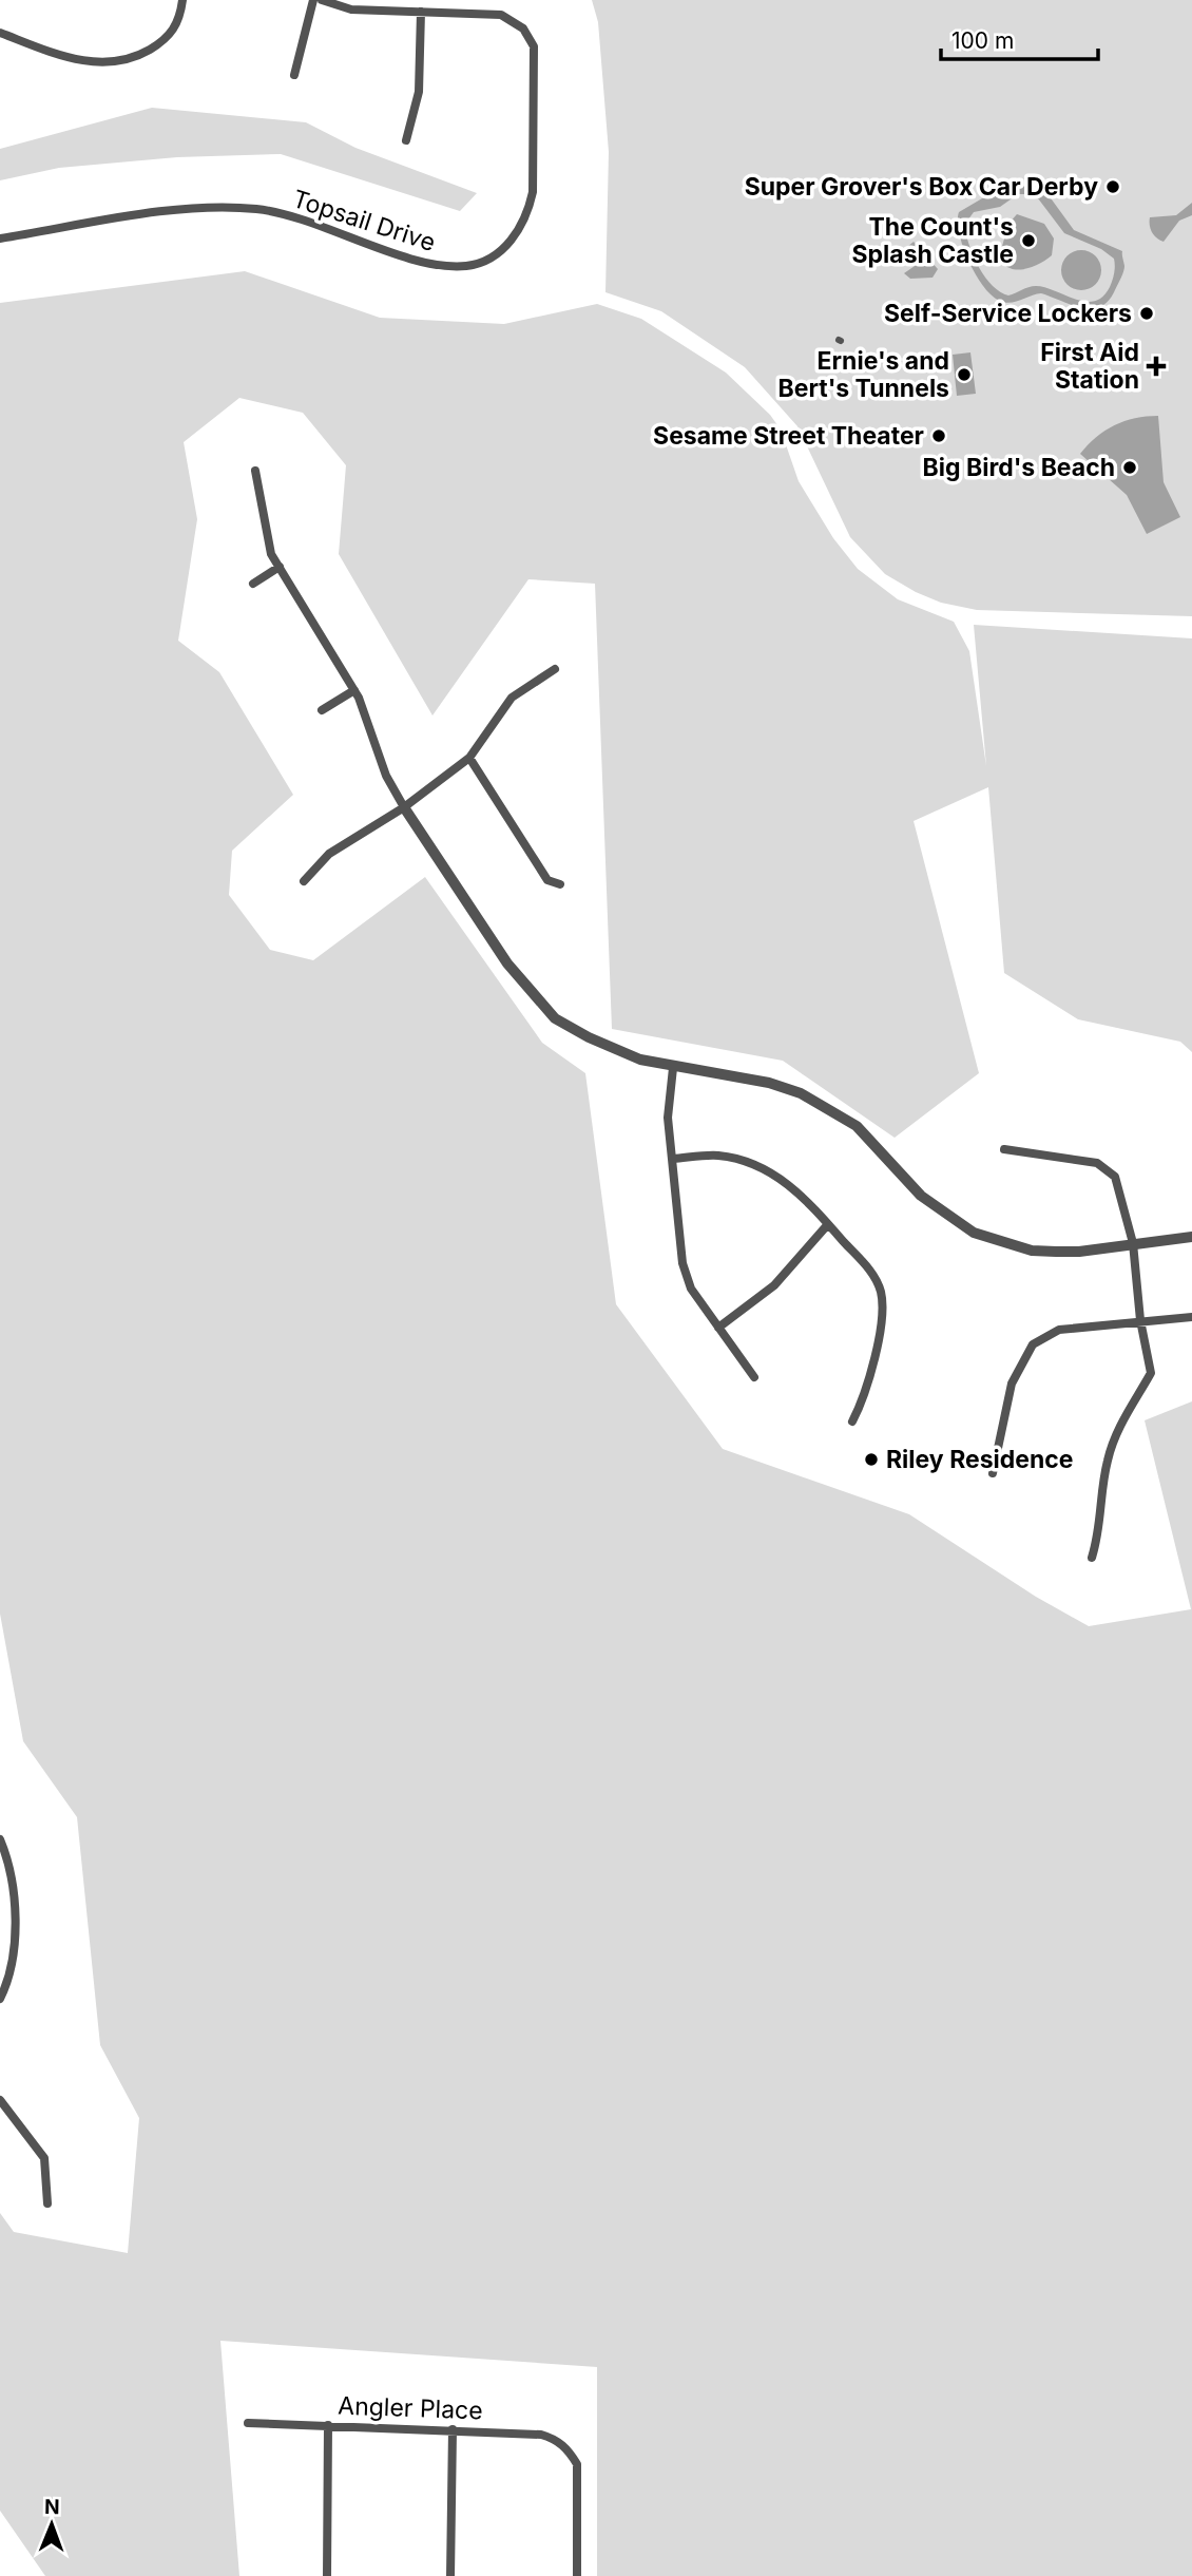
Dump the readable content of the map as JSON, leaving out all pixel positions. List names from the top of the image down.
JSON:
{
  "streets": {
    "street": ["Topsail Drive", "Angler Place"]
  },
  "places": {
    "other": [
      "Super Grover's Box Car Derby",
      "The Count's Splash Castle",
      "Self-Service Lockers",
      "Ernie's and Bert's Tunnels",
      "Sesame Street Theater",
      "Big Bird's Beach",
      "Riley Residence"
    ],
    "health": ["First Aid Station"]
  },
  "scale_bar": "100 m",
  "north": "top"
}
